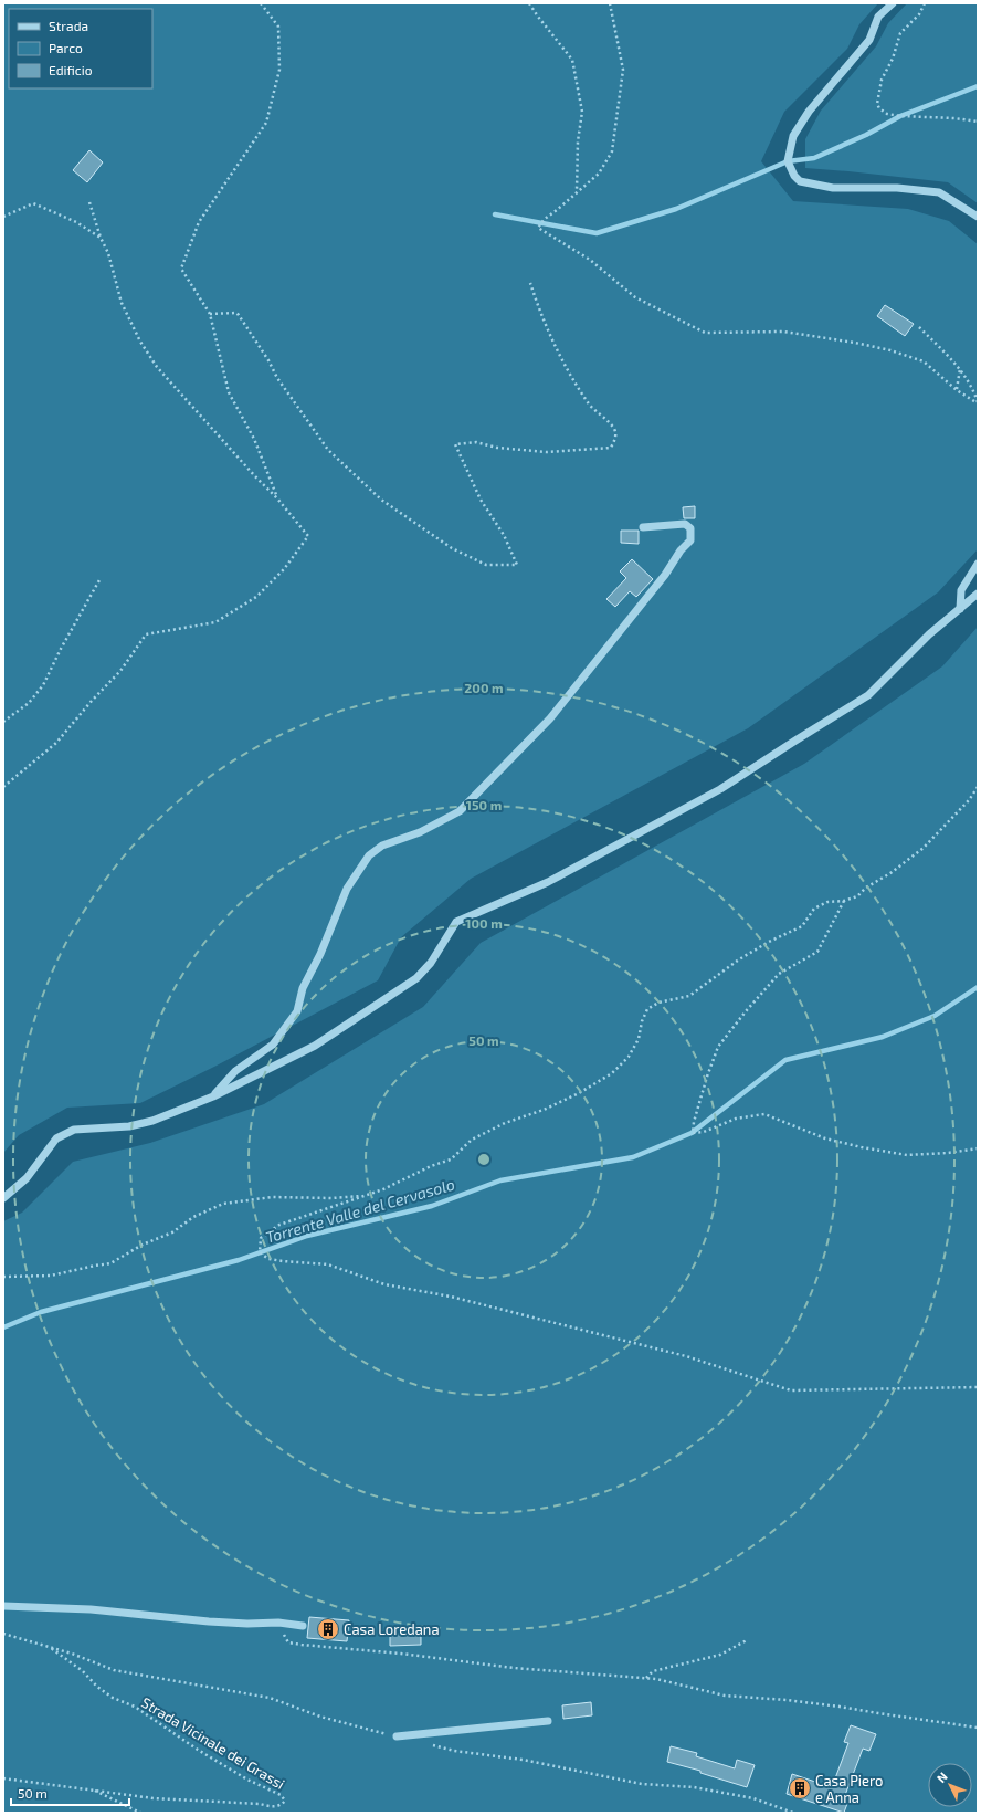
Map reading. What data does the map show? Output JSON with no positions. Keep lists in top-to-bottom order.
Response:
{
  "streets": {
    "path": ["Strada Vicinale dei Grassi"]
  },
  "water": ["Torrente Valle del Cervasolo"],
  "places": {
    "building": ["Casa Loredana", "Casa Piero e Anna"]
  },
  "legend": ["Strada", "Parco", "Edificio"],
  "scale_bar": "50 m",
  "north": "top left",
  "rings": [
    "200 m",
    "150 m",
    "100 m",
    "50 m"
  ]
}
